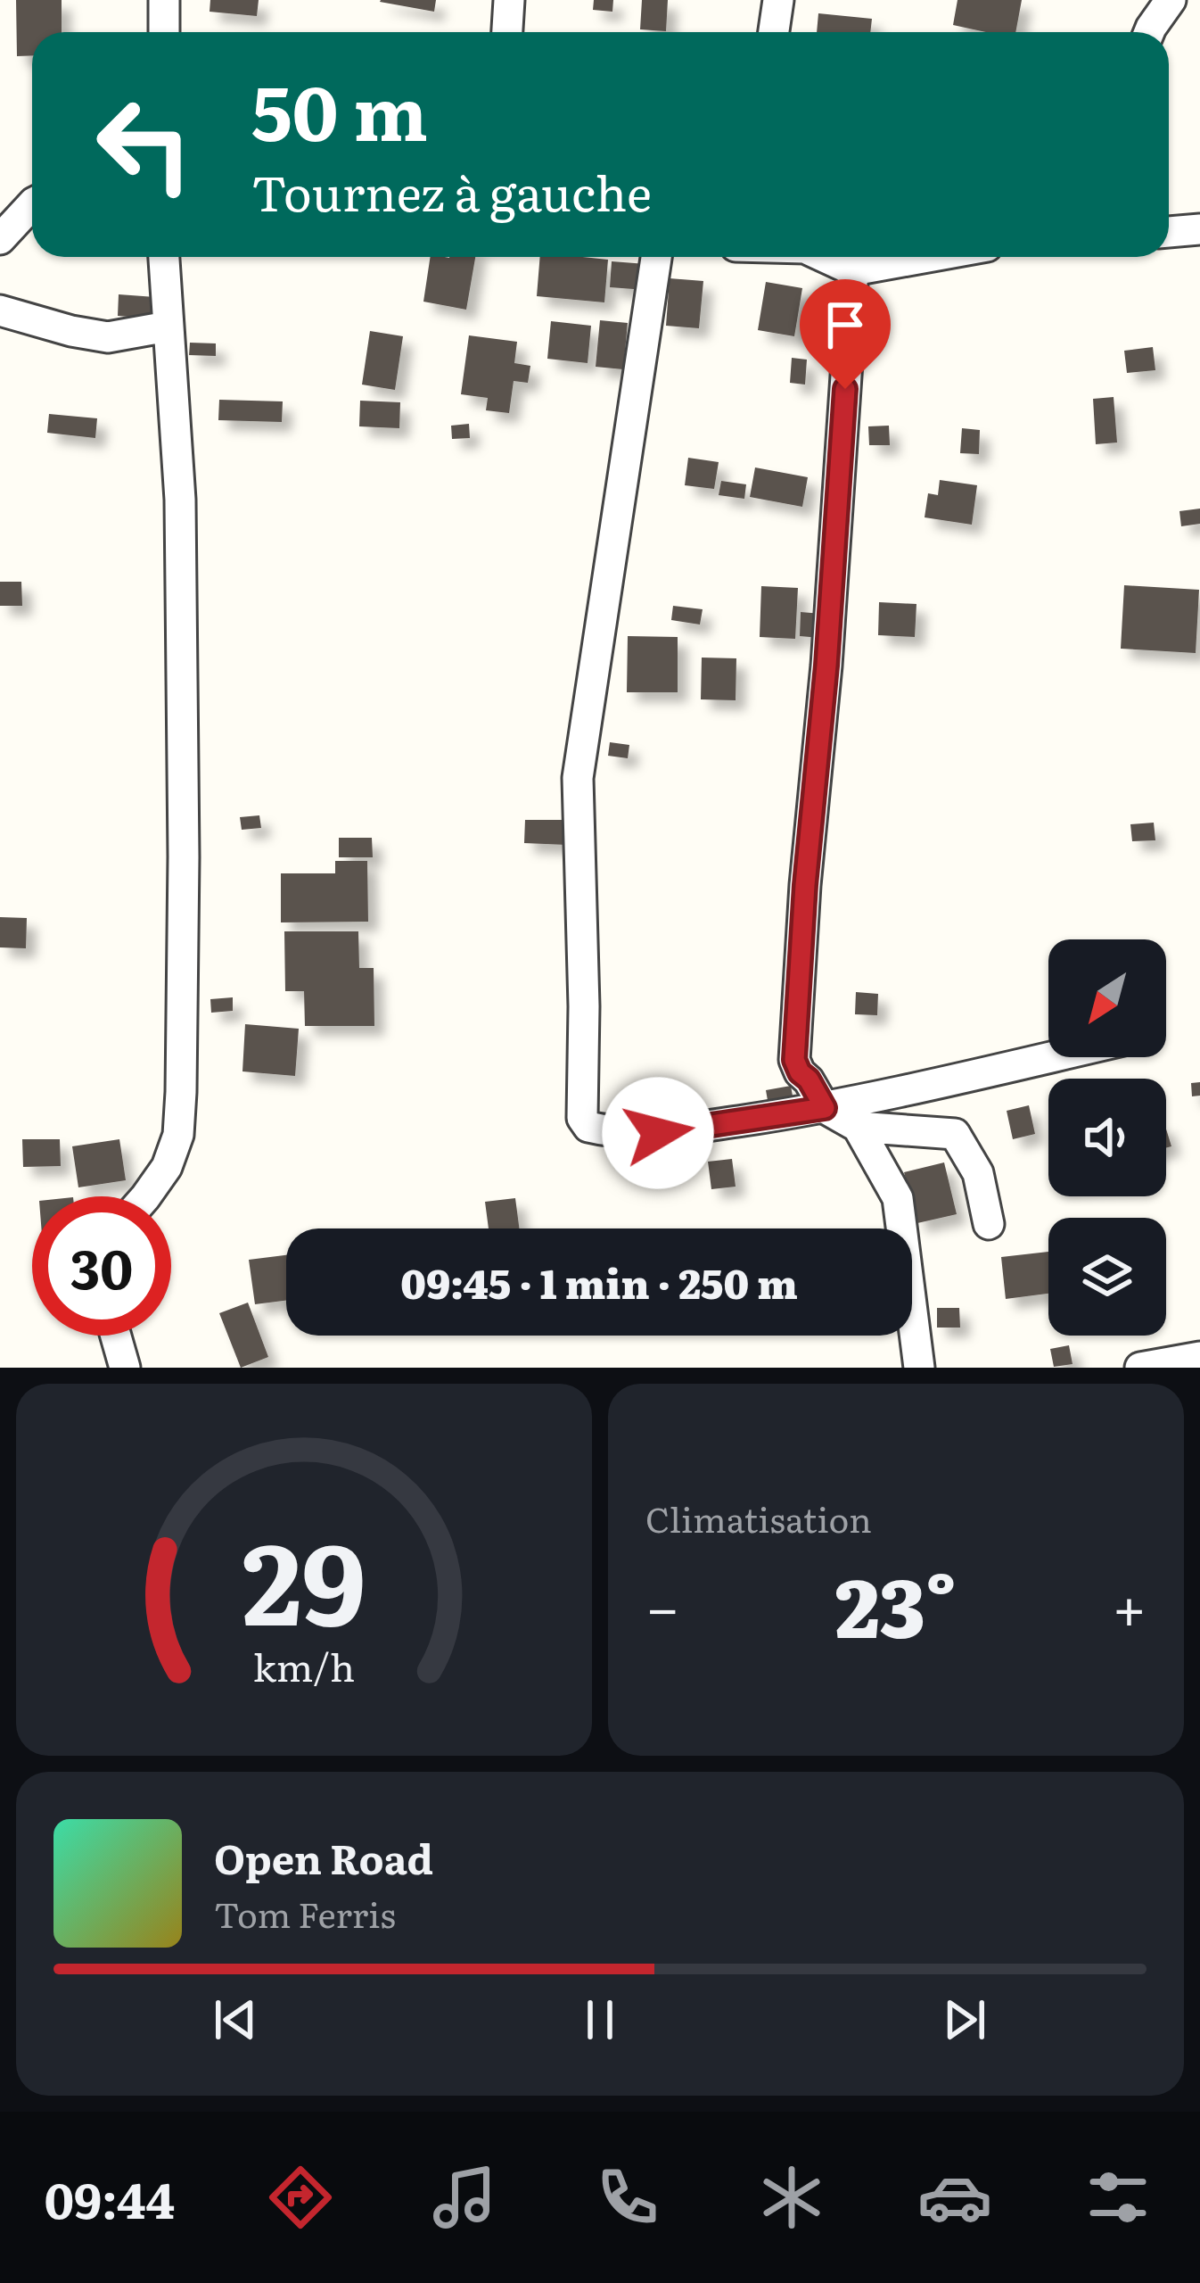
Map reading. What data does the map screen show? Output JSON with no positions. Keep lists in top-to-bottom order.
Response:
{
  "north": "bottom left",
  "page": {
    "turn": ["50 m", "Tournez à gauche"],
    "limit": "30",
    "trip": "09:45 · 1 min · 250 m",
    "tile": "Climatisation",
    "heat": ["−", "23°", "+"],
    "song": ["Open Road", "Tom Ferris"],
    "tabs": "09:44",
    "gauge": ["29", "km/h"]
  }
}
